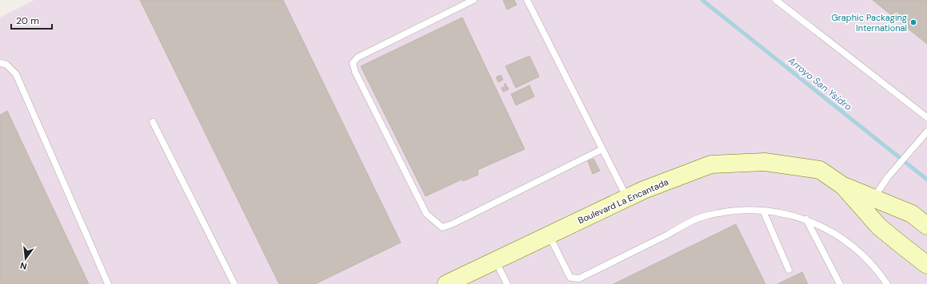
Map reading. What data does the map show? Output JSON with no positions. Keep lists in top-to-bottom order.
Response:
{
  "streets": {
    "main road": ["Boulevard La Encantada"]
  },
  "water": ["Arroyo San Ysidro"],
  "places": ["Graphic Packaging International"],
  "scale_bar": "20 m",
  "north": "bottom"
}
